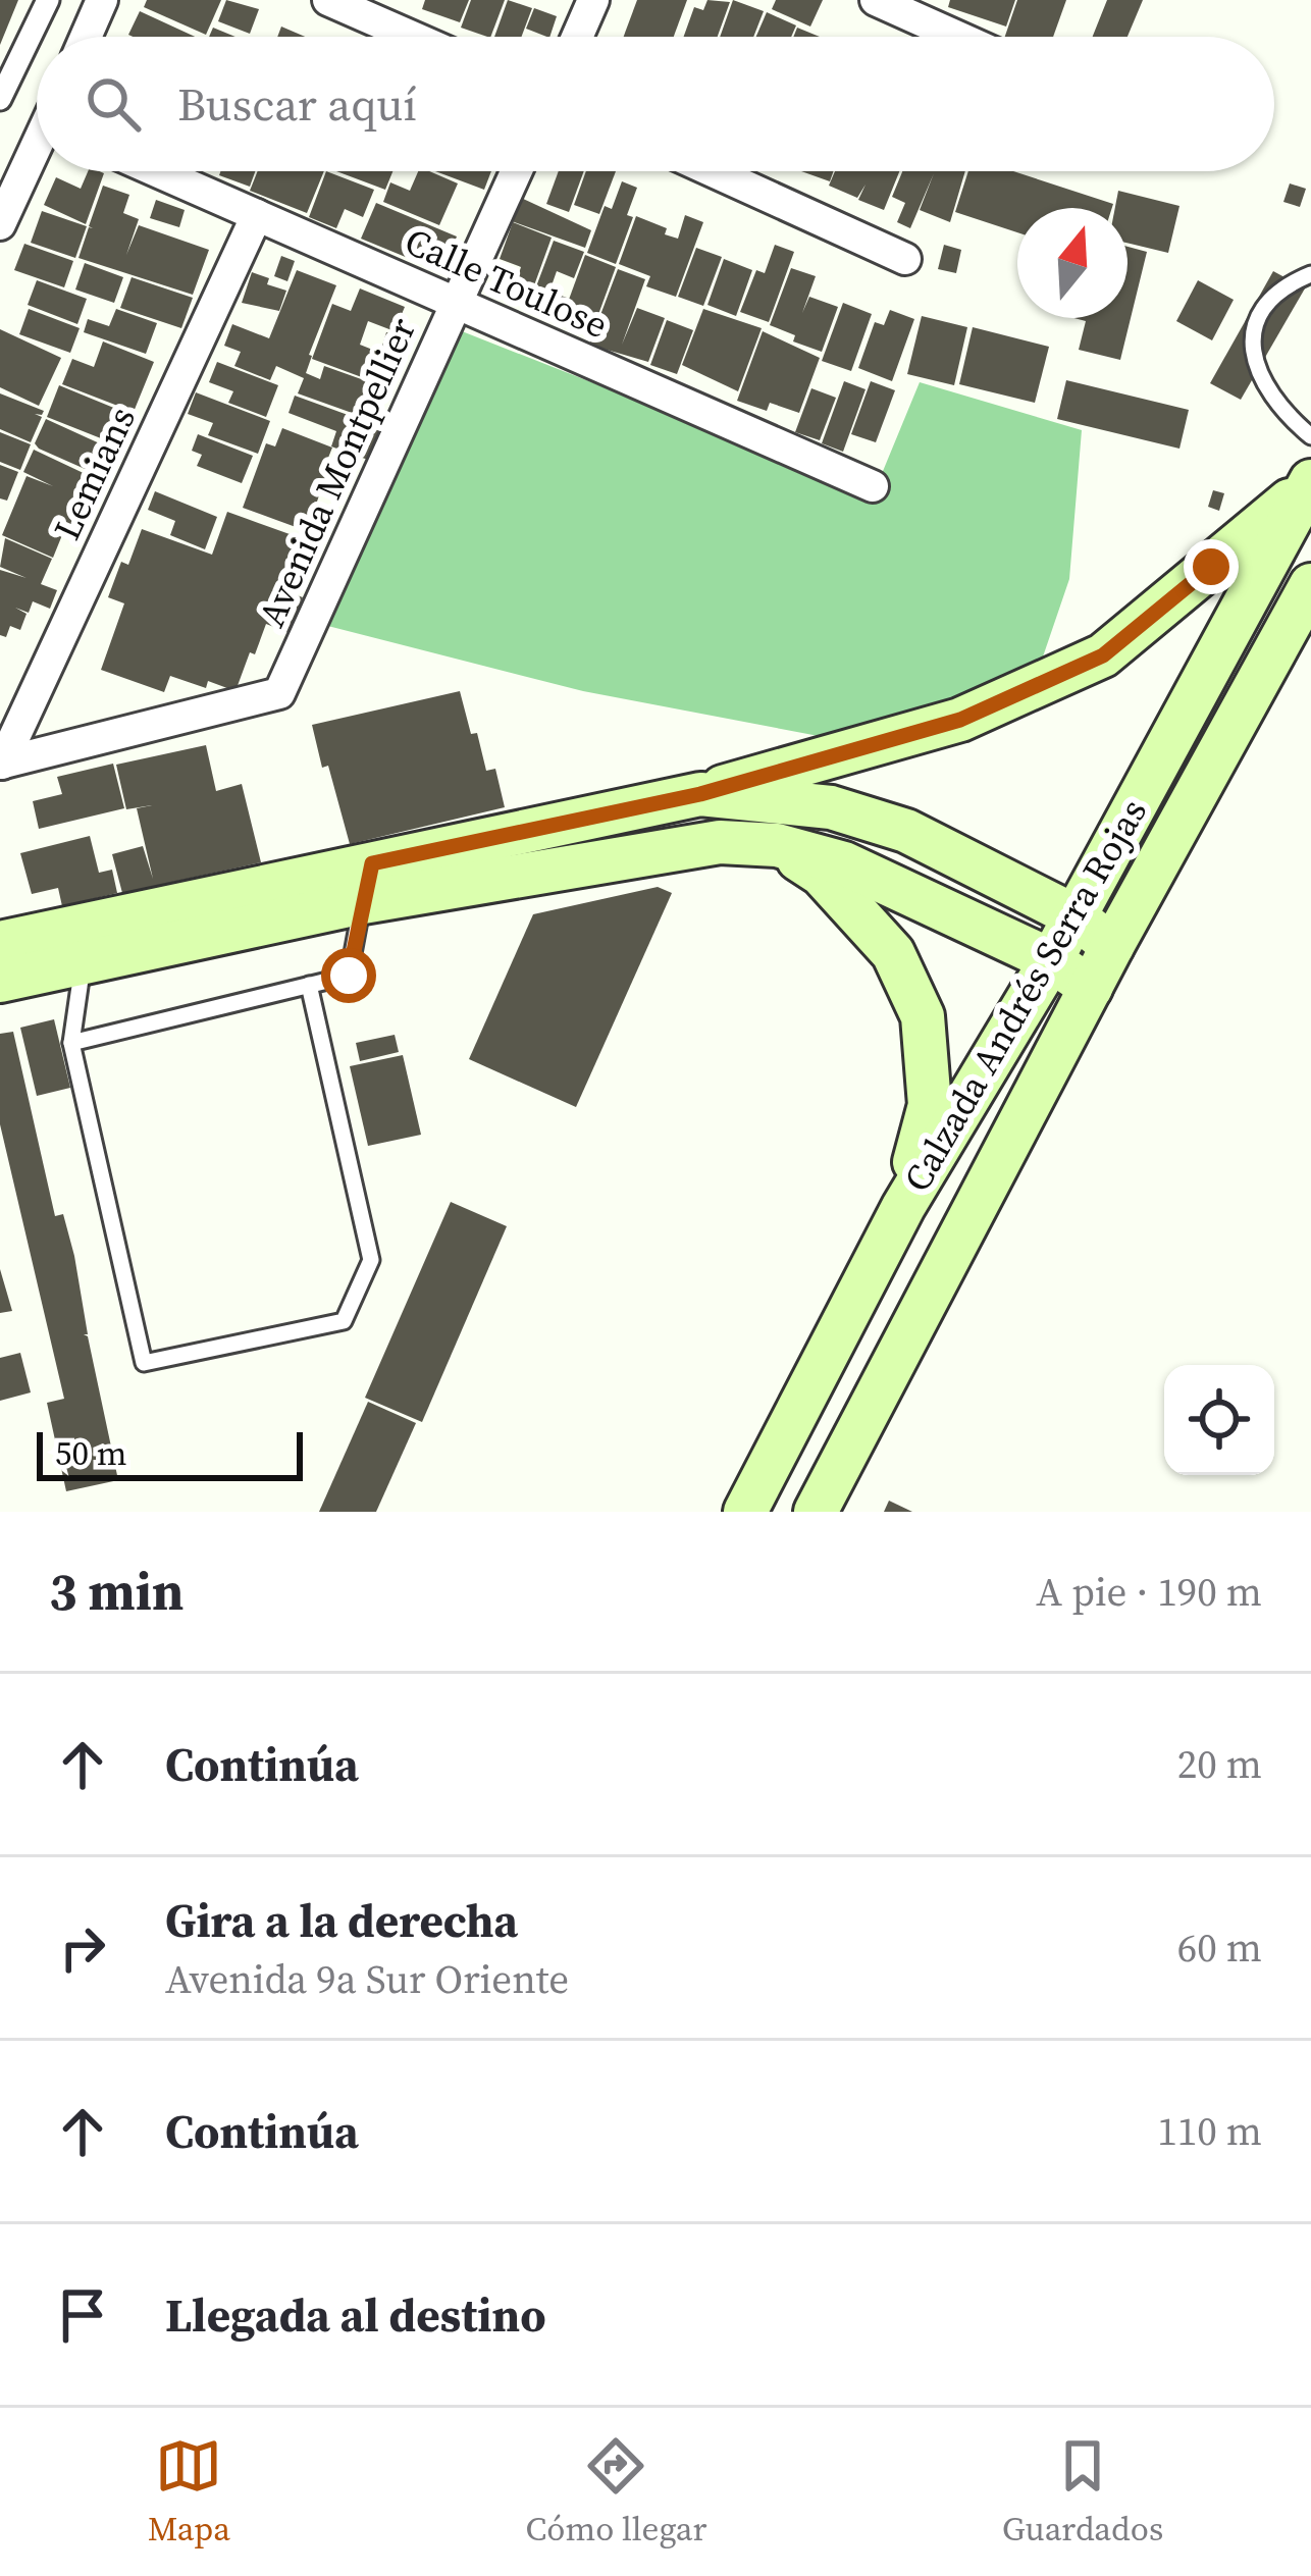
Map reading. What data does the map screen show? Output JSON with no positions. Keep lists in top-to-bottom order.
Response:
{
  "streets": {
    "main road": ["Calzada Andrés Serra Rojas"],
    "street": ["Calle Toulose", "Avenida Montpellier", "Lemians"]
  },
  "crossings": [
    ["Calle Toulose", "Avenida Montpellier"],
    ["Calle Toulose", "Lemians"],
    ["Avenida Montpellier", "Lemians"]
  ],
  "scale_bar": "50 m",
  "north": "top",
  "page": {
    "search": "Buscar aquí",
    "scale": "50 m",
    "heading": ["3 min", "A pie · 190 m"],
    "list": [
      ["Continúa", "20 m"],
      ["Gira a la derecha", "Avenida 9a Sur Oriente", "60 m"],
      ["Continúa", "110 m"],
      "Llegada al destino"
    ],
    "nav": ["Mapa", "Cómo llegar", "Guardados"]
  }
}
